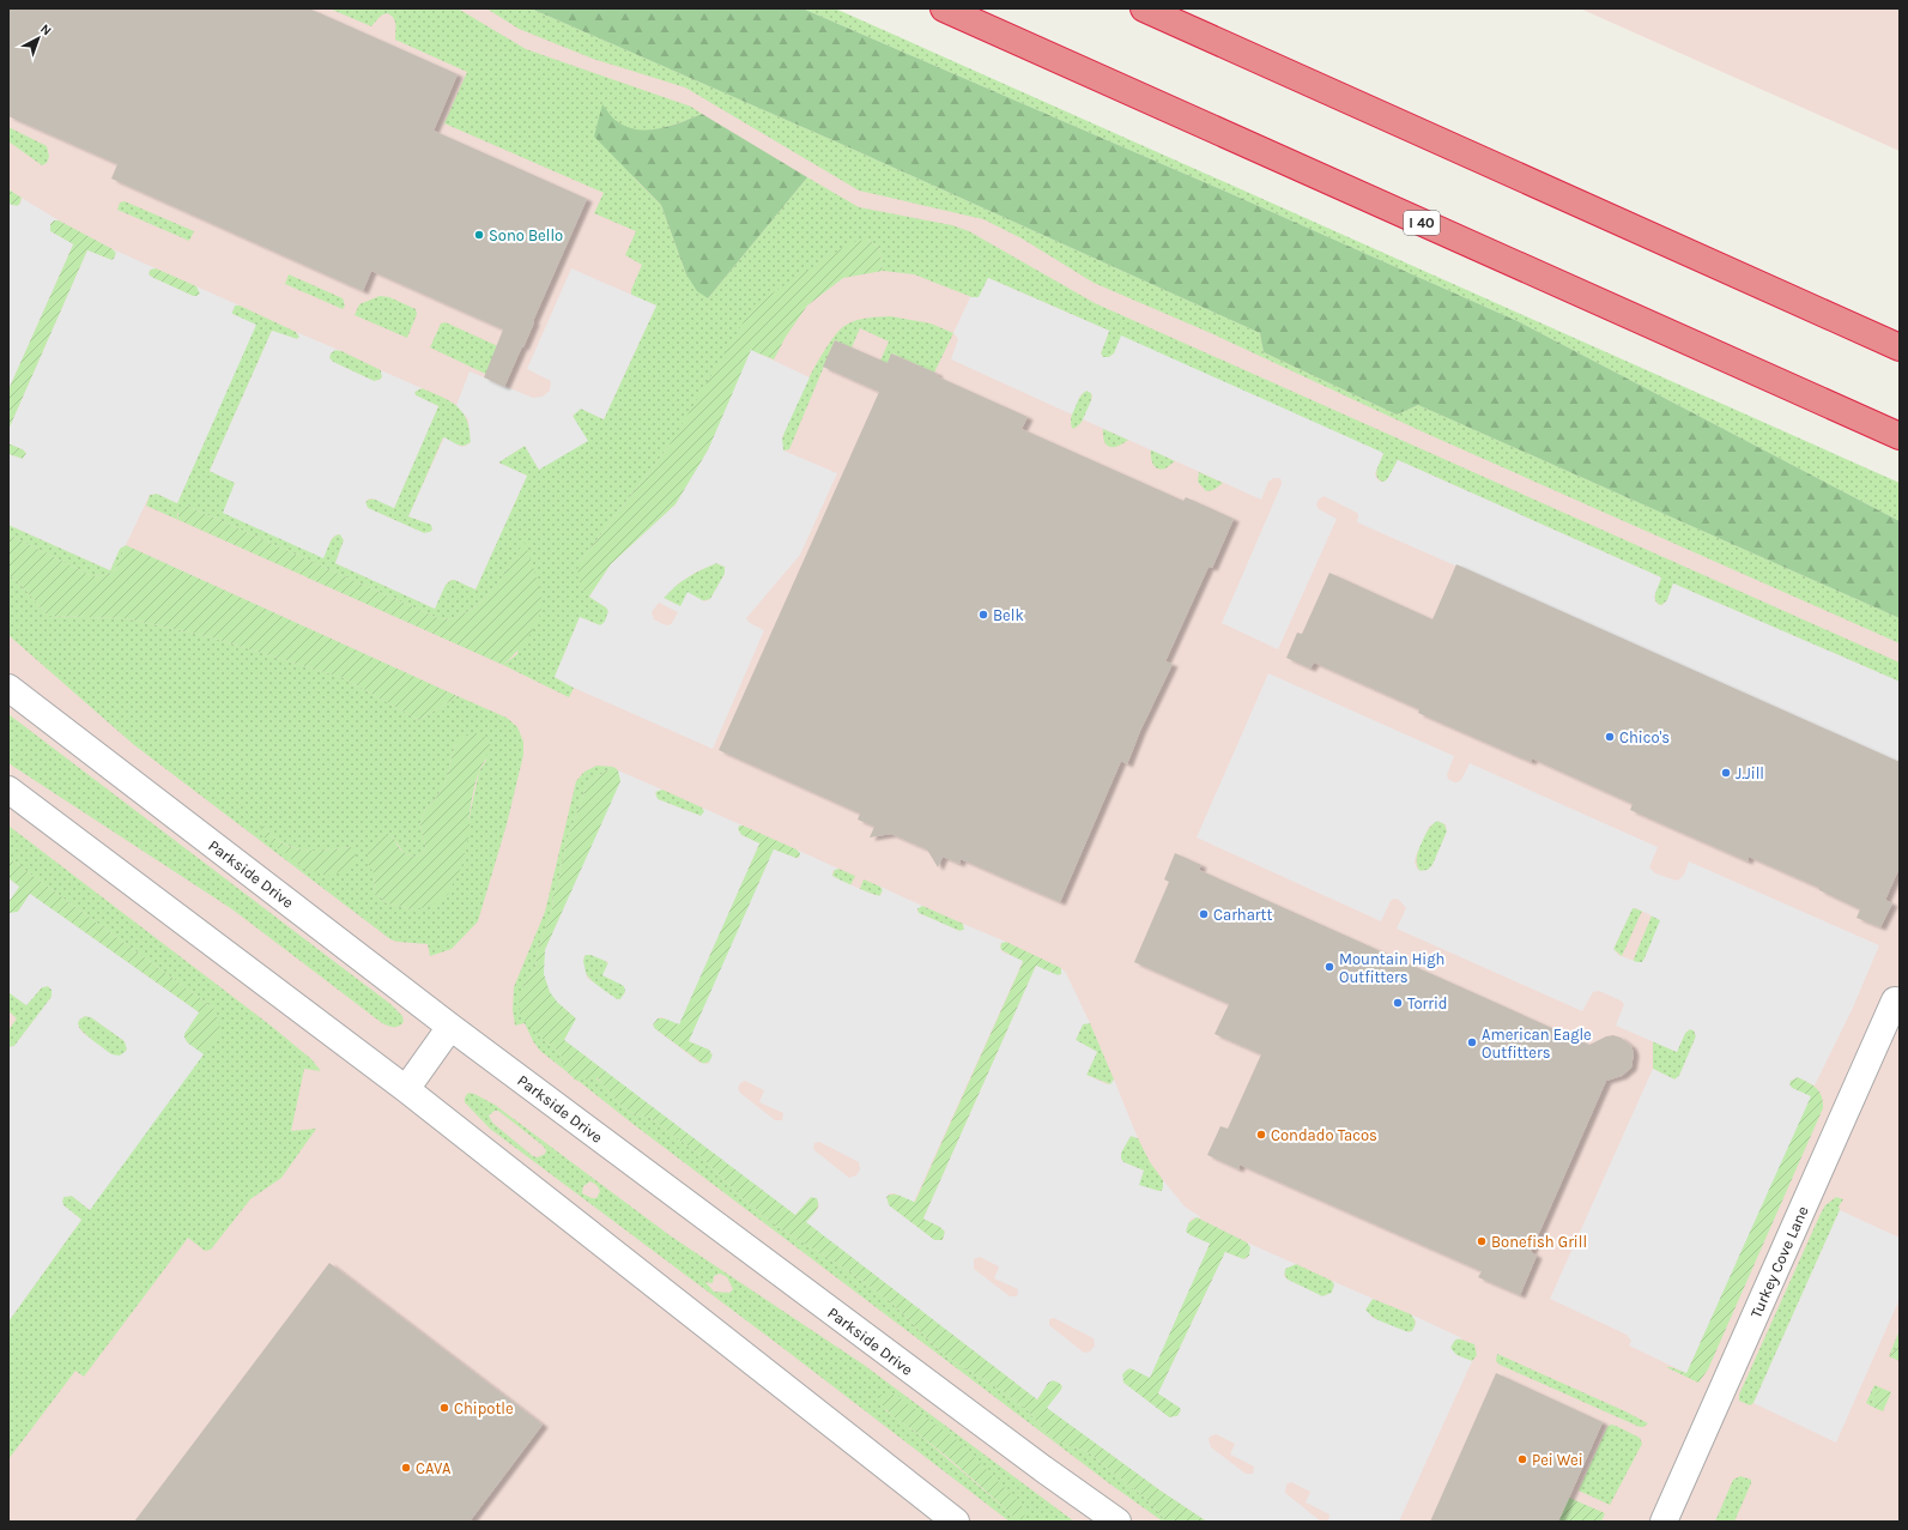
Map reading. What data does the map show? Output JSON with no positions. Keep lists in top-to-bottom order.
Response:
{
  "streets": {
    "highway": ["I 40"],
    "street": ["Parkside Drive", "Turkey Cove Lane"]
  },
  "places": [
    "Sono Bello",
    "Belk",
    "Chico's",
    "J.Jill",
    "Carhartt",
    "Mountain High Outfitters",
    "Torrid",
    "American Eagle Outfitters",
    "Condado Tacos",
    "Bonefish Grill",
    "Chipotle",
    "Pei Wei",
    "CAVA"
  ],
  "north": "top right"
}
